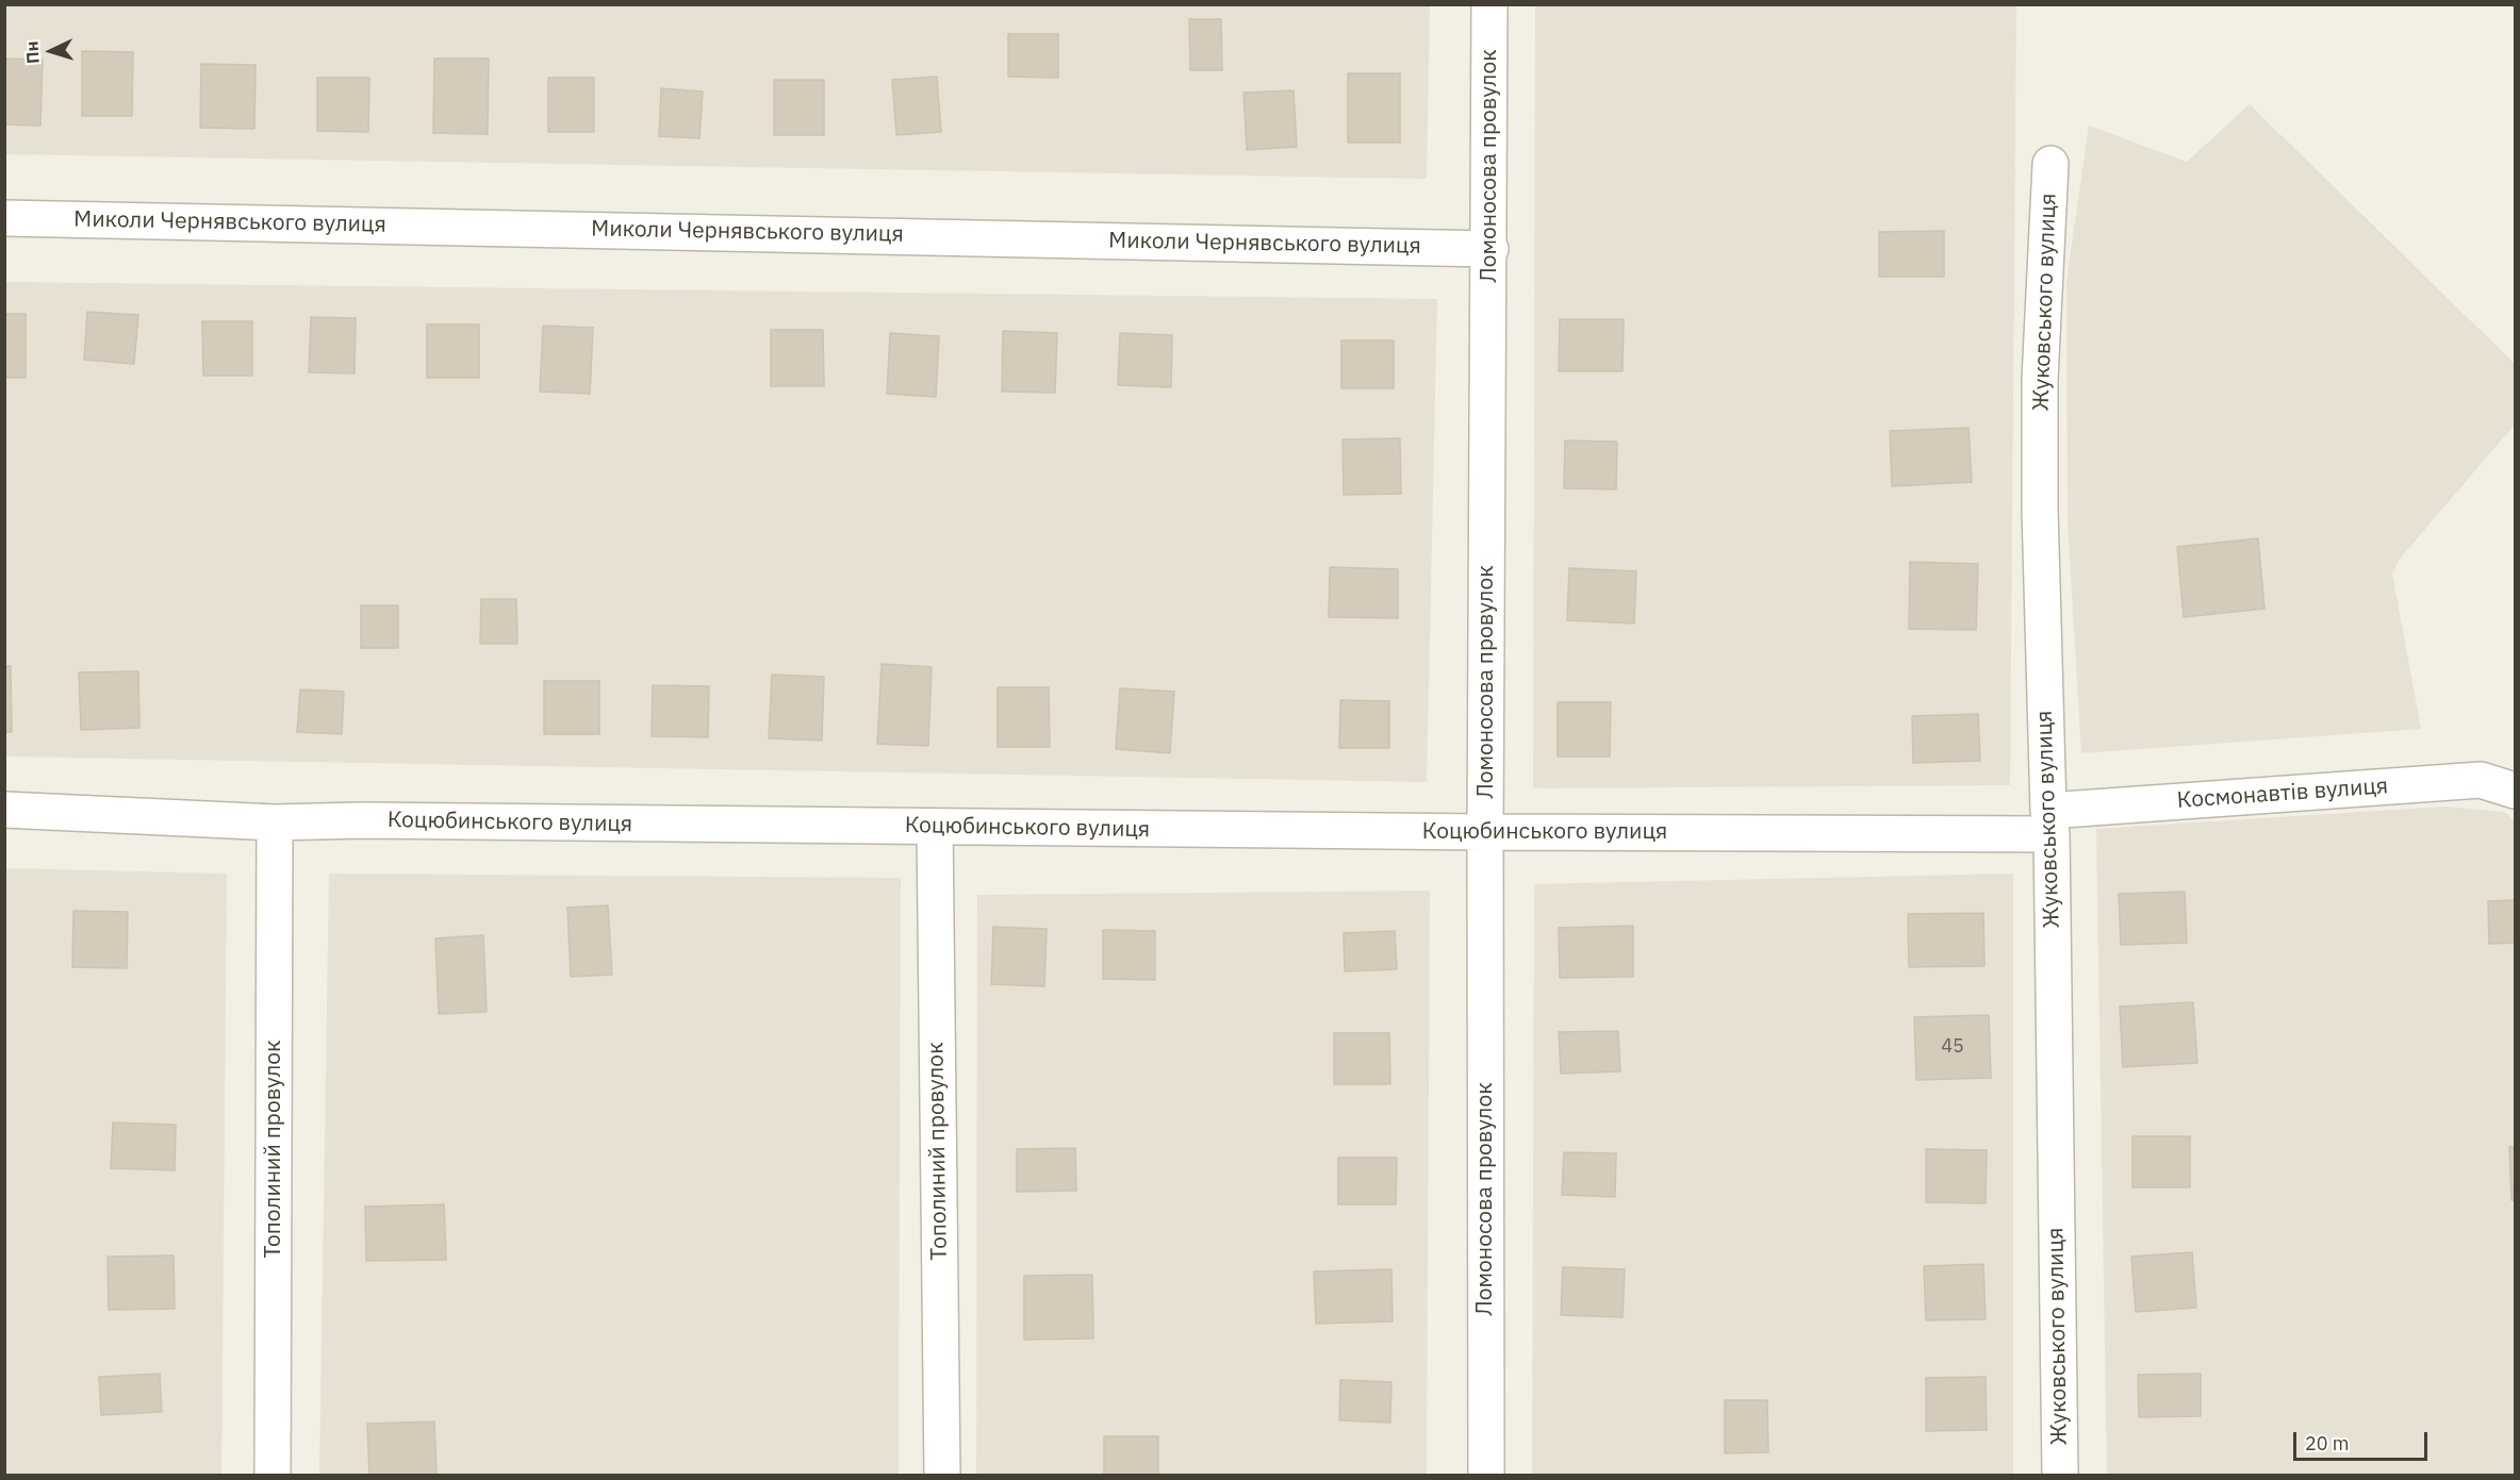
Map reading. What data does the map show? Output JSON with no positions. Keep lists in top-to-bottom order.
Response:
{
  "streets": {
    "street": [
      "Ломоносова провулок",
      "Миколи Чернявського вулиця",
      "Жуковського вулиця",
      "Космонавтів вулиця",
      "Коцюбинського вулиця",
      "Тополиний провулок"
    ]
  },
  "crossings": [
    ["Ломоносова провулок", "Миколи Чернявського вулиця"],
    ["Ломоносова провулок", "Коцюбинського вулиця"],
    ["Жуковського вулиця", "Космонавтів вулиця"],
    ["Жуковського вулиця", "Коцюбинського вулиця"],
    ["Космонавтів вулиця", "Коцюбинського вулиця"],
    ["Коцюбинського вулиця", "Тополиний провулок"]
  ],
  "house_numbers": ["45"],
  "scale_bar": "20 m",
  "north": "left"
}
